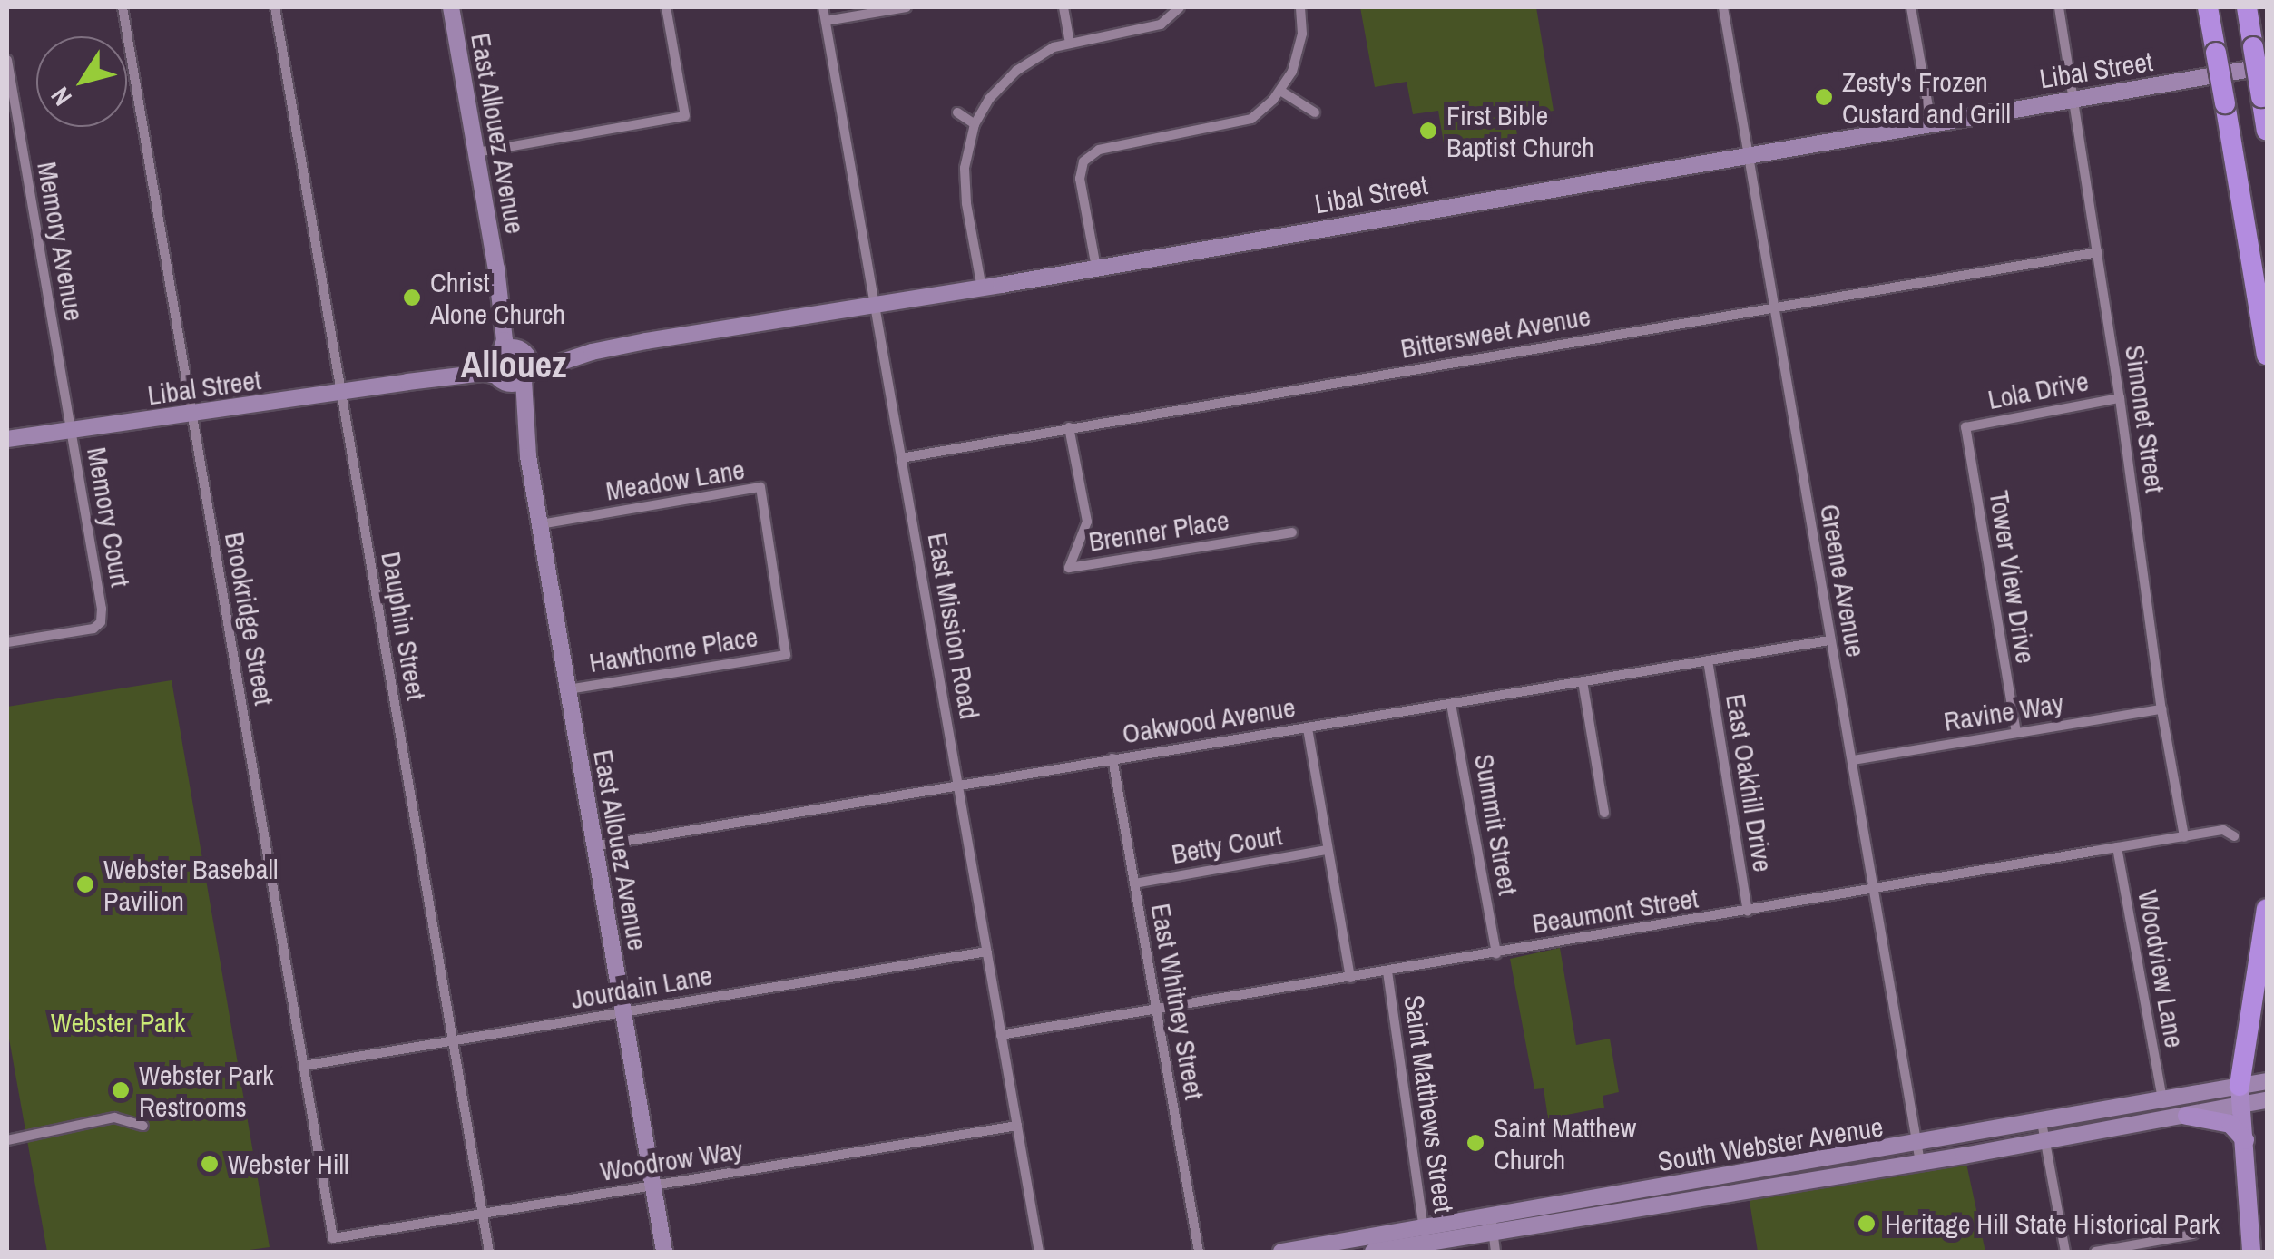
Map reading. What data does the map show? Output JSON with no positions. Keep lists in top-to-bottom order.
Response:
{
  "streets": {
    "street": [
      "Libal Street",
      "East Allouez Avenue",
      "Memory Avenue",
      "Bittersweet Avenue",
      "Lola Drive",
      "Simonet Street",
      "Meadow Lane",
      "Memory Court",
      "Brenner Place",
      "Tower View Drive",
      "Greene Avenue",
      "Brookridge Street",
      "Dauphin Street",
      "East Mission Road",
      "Hawthorne Place",
      "Ravine Way",
      "Oakwood Avenue",
      "East Oakhill Drive",
      "Summit Street",
      "Betty Court",
      "Beaumont Street",
      "Woodview Lane",
      "Jourdain Lane",
      "East Whitney Street",
      "Saint Matthews Street",
      "South Webster Avenue",
      "Woodrow Way"
    ]
  },
  "crossings": [
    ["Libal Street", "East Allouez Avenue"],
    ["Libal Street", "Memory Avenue"],
    ["Libal Street", "Simonet Street"],
    ["Libal Street", "Memory Court"],
    ["Libal Street", "Greene Avenue"],
    ["Libal Street", "Brookridge Street"],
    ["Libal Street", "Dauphin Street"],
    ["Libal Street", "East Mission Road"],
    ["East Allouez Avenue", "Meadow Lane"],
    ["East Allouez Avenue", "Hawthorne Place"],
    ["East Allouez Avenue", "Oakwood Avenue"],
    ["East Allouez Avenue", "Jourdain Lane"],
    ["East Allouez Avenue", "Woodrow Way"],
    ["Memory Avenue", "Memory Court"],
    ["Bittersweet Avenue", "Simonet Street"],
    ["Bittersweet Avenue", "Brenner Place"],
    ["Bittersweet Avenue", "Greene Avenue"],
    ["Bittersweet Avenue", "East Mission Road"],
    ["Lola Drive", "Simonet Street"],
    ["Lola Drive", "Tower View Drive"],
    ["Simonet Street", "Ravine Way"],
    ["Simonet Street", "Beaumont Street"],
    ["Meadow Lane", "Hawthorne Place"],
    ["Tower View Drive", "Ravine Way"],
    ["Greene Avenue", "Ravine Way"],
    ["Greene Avenue", "Oakwood Avenue"],
    ["Greene Avenue", "Beaumont Street"],
    ["Greene Avenue", "South Webster Avenue"],
    ["Brookridge Street", "Jourdain Lane"],
    ["Brookridge Street", "Woodrow Way"],
    ["Dauphin Street", "Jourdain Lane"],
    ["Dauphin Street", "Woodrow Way"],
    ["East Mission Road", "Oakwood Avenue"],
    ["East Mission Road", "Beaumont Street"],
    ["East Mission Road", "Jourdain Lane"],
    ["East Mission Road", "Woodrow Way"],
    ["Oakwood Avenue", "East Oakhill Drive"],
    ["Oakwood Avenue", "Summit Street"],
    ["Oakwood Avenue", "East Whitney Street"],
    ["East Oakhill Drive", "Beaumont Street"],
    ["Summit Street", "Beaumont Street"],
    ["Betty Court", "East Whitney Street"],
    ["Beaumont Street", "Woodview Lane"],
    ["Beaumont Street", "East Whitney Street"],
    ["Beaumont Street", "Saint Matthews Street"],
    ["Woodview Lane", "South Webster Avenue"],
    ["Saint Matthews Street", "South Webster Avenue"]
  ],
  "districts": ["Allouez"],
  "parks": ["Webster Park"],
  "places": [
    "Zesty's Frozen Custard and Grill",
    "First Bible Baptist Church",
    "Christ Alone Church",
    "Webster Baseball Pavilion",
    "Webster Park Restrooms",
    "Saint Matthew Church",
    "Webster Hill",
    "Heritage Hill State Historical Park"
  ],
  "north": "bottom left"
}
